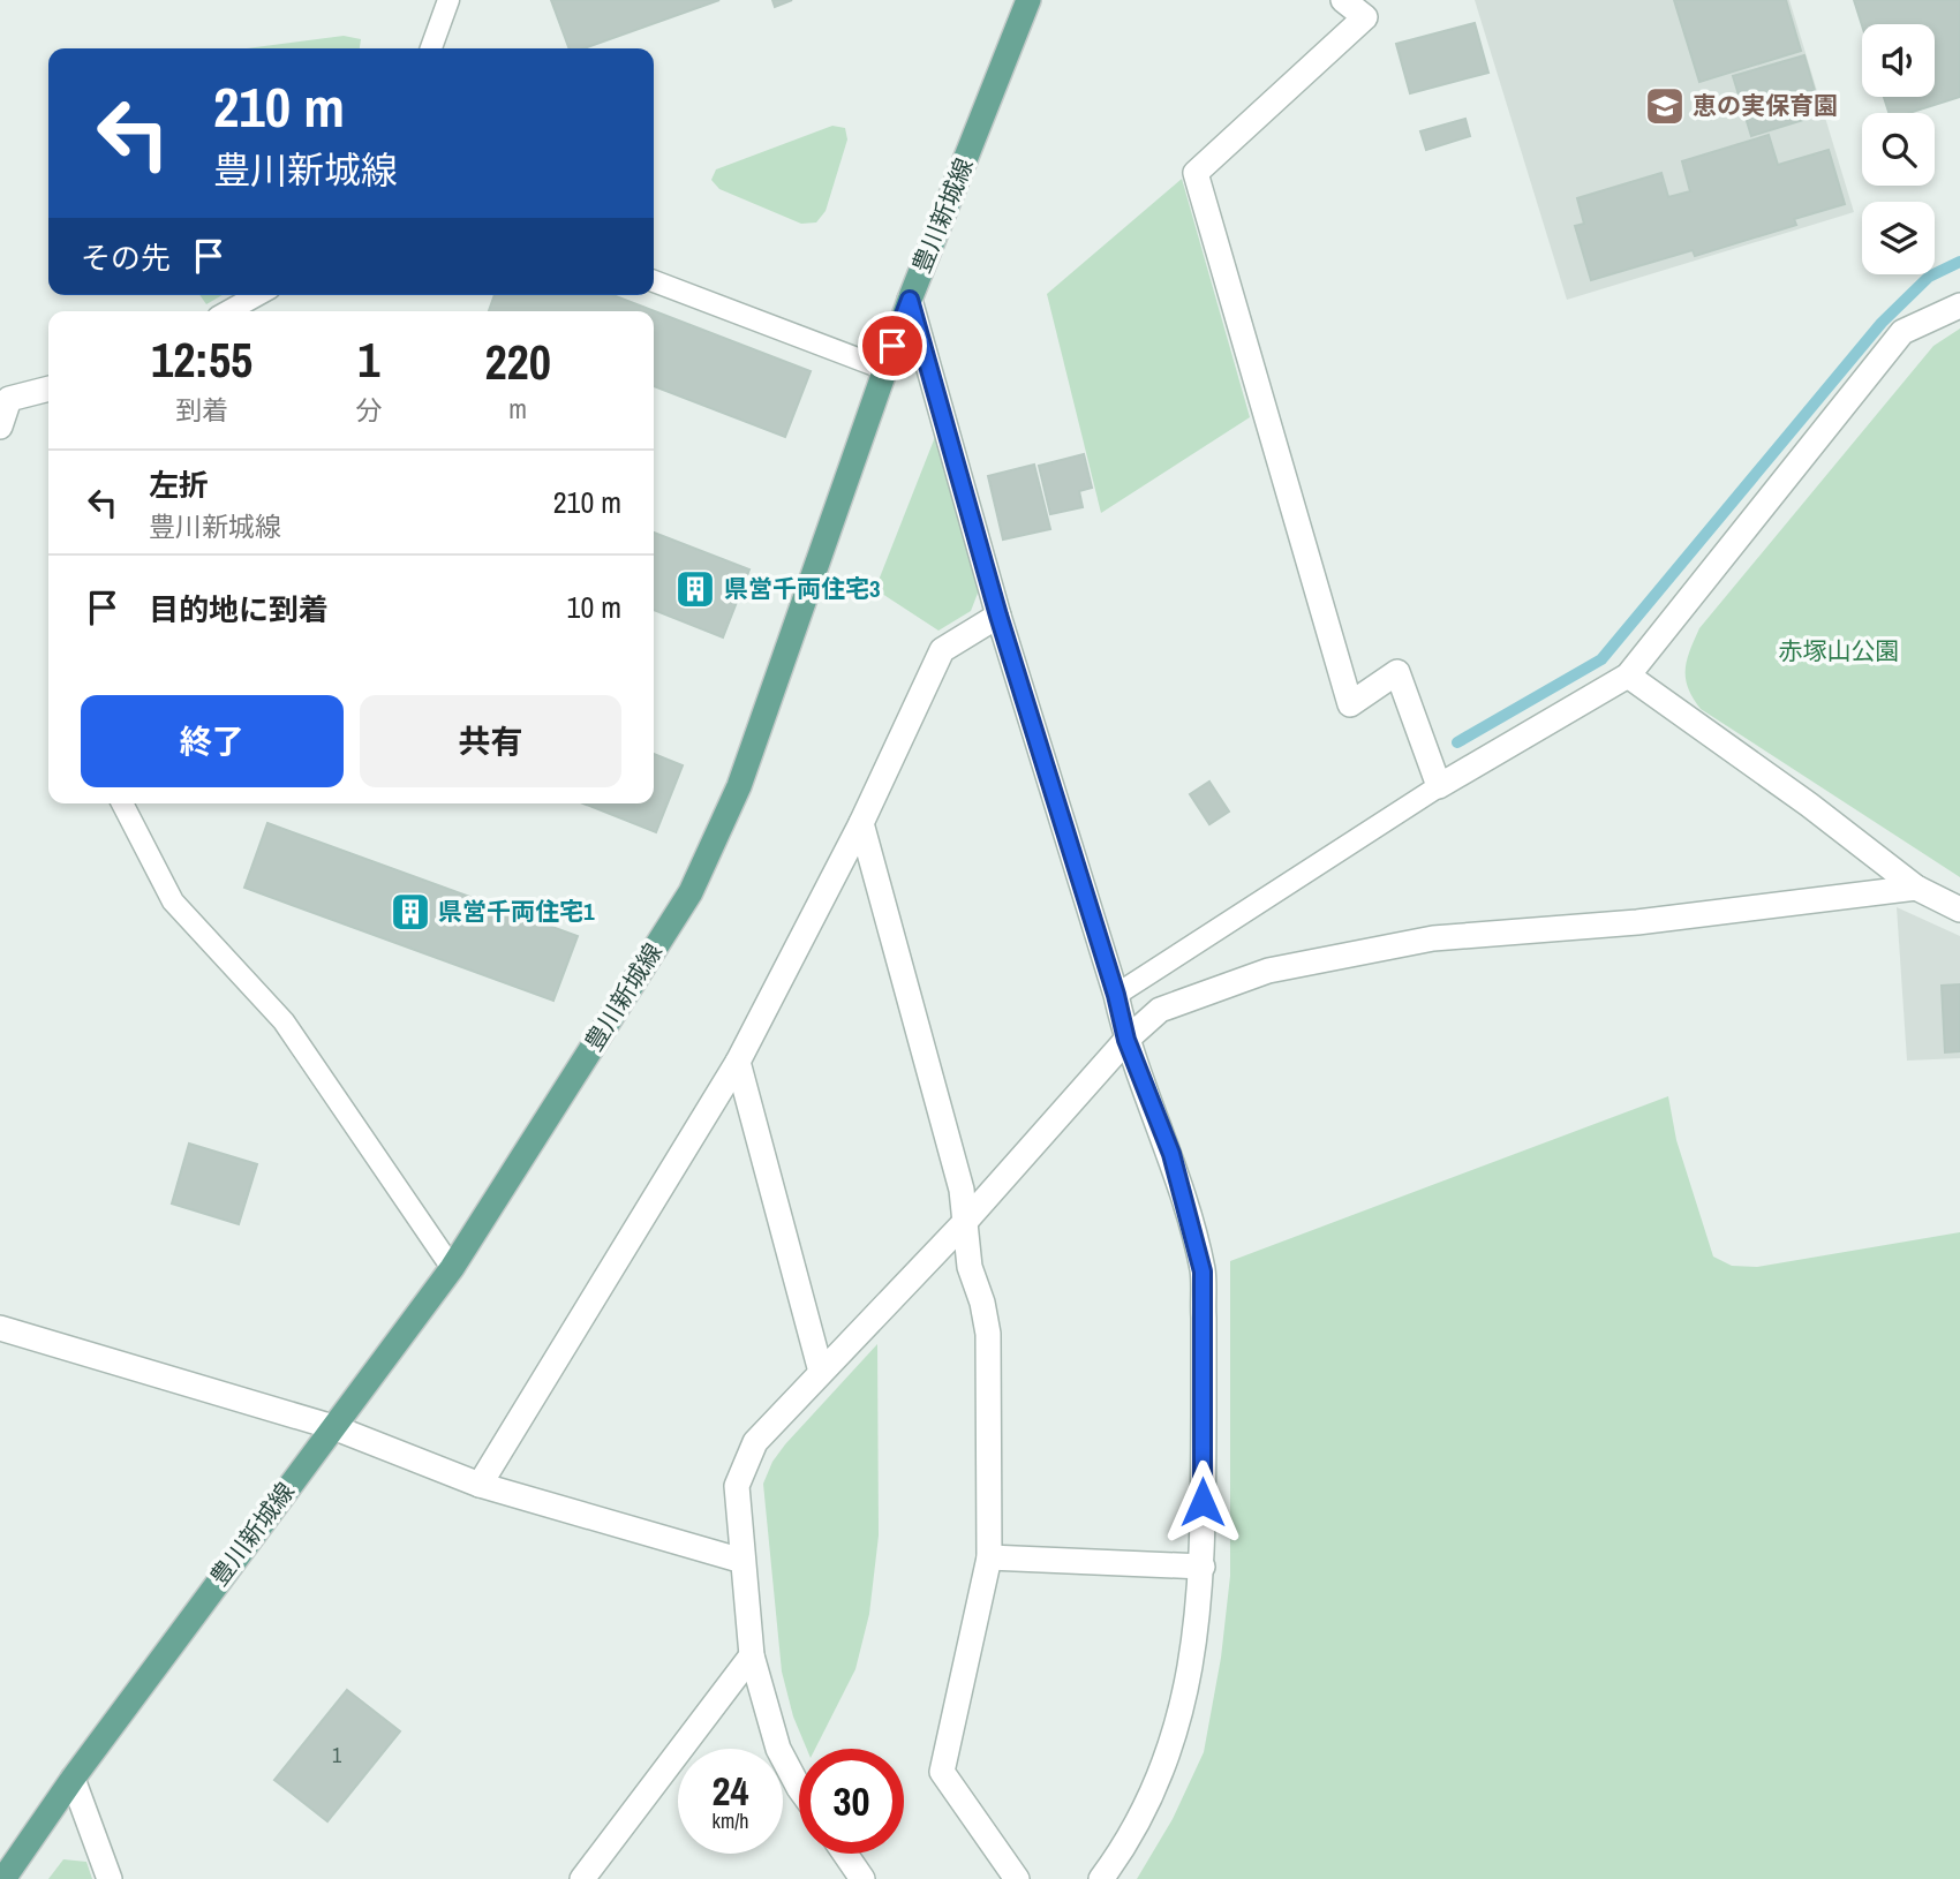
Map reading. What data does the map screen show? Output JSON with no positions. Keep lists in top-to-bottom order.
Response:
{
  "streets": {
    "main road": ["豊川新城線"]
  },
  "parks": ["赤塚山公園"],
  "places": {
    "school or university": ["恵の実保育園"],
    "building": ["県営千両住宅3", "県営千両住宅1"]
  },
  "house_numbers": ["1"],
  "page": {
    "turn": ["210 m", "豊川新城線"],
    "then": "その先",
    "eta": [
      "12:55",
      "到着",
      "1",
      "分",
      "220",
      "m"
    ],
    "list": [
      {
        "name": "左折",
        "note": "豊川新城線",
        "value": "210 m"
      },
      {
        "name": "目的地に到着",
        "value": "10 m"
      }
    ],
    "buttons": ["終了", "共有"],
    "speed": "24 km/h",
    "limit": "30"
  }
}
